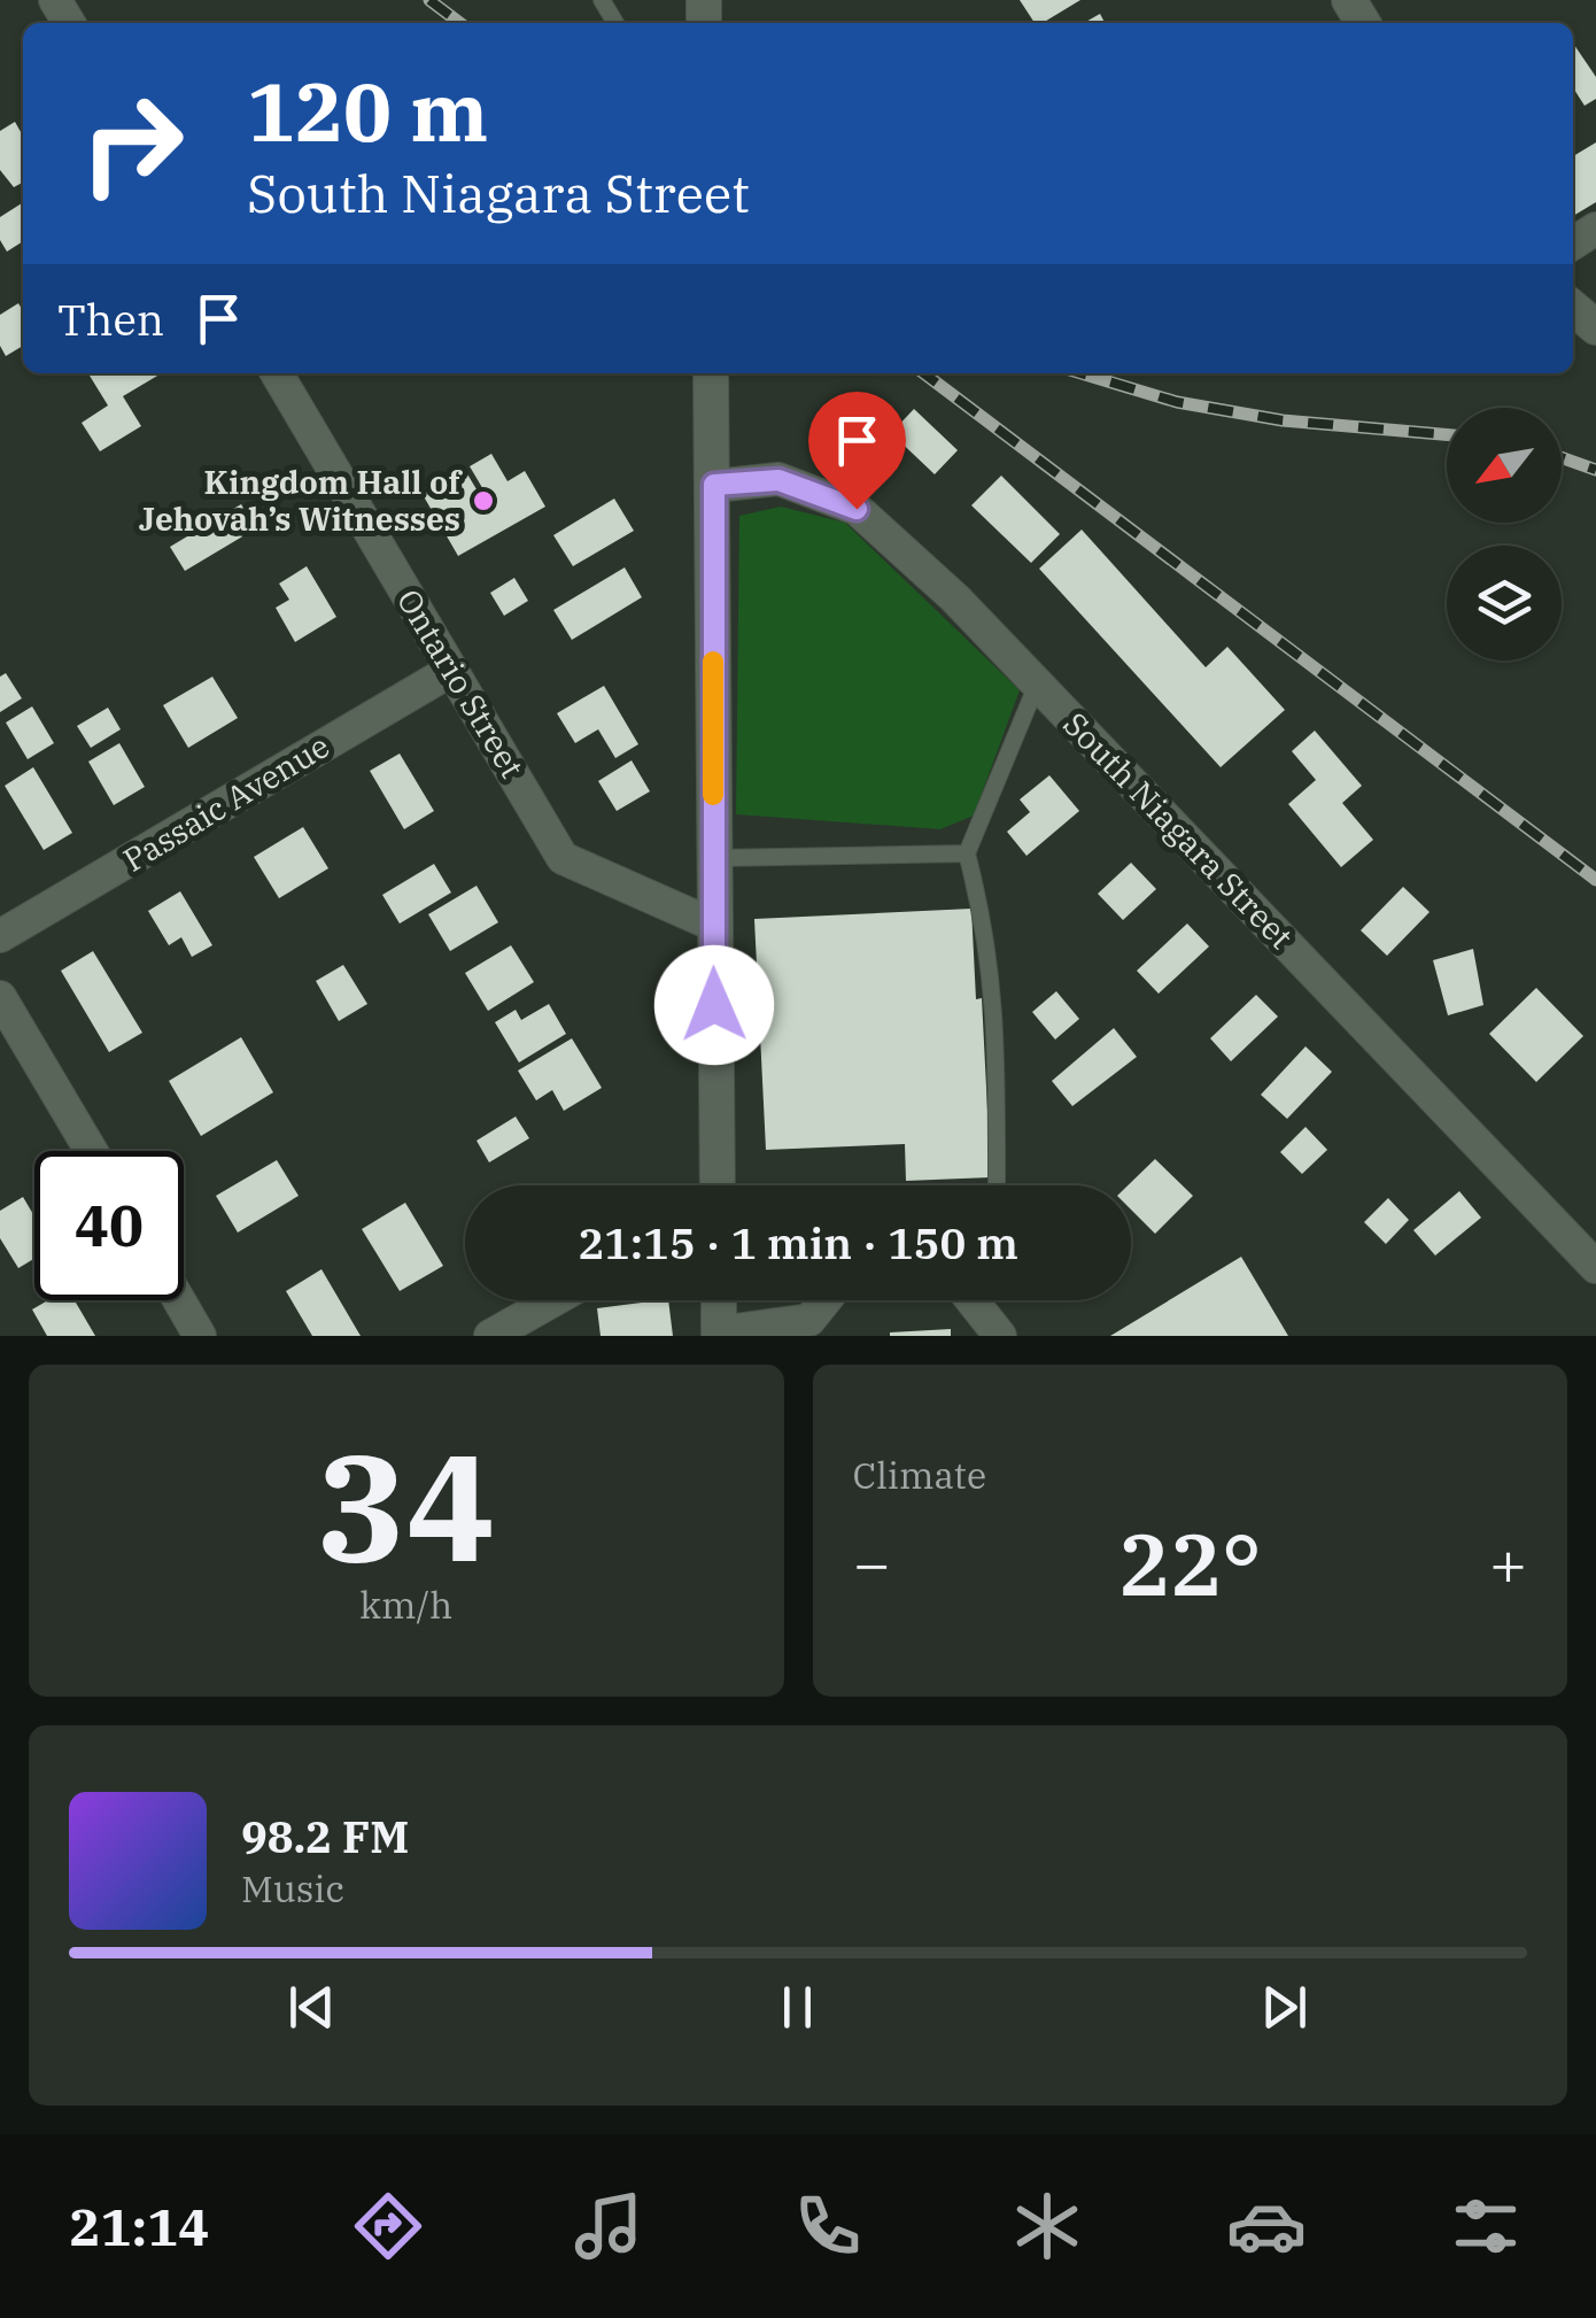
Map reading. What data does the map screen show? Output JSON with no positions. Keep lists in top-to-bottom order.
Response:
{
  "streets": {
    "street": ["Ontario Street", "Passaic Avenue", "South Niagara Street"]
  },
  "crossings": [
    ["Ontario Street", "Passaic Avenue"]
  ],
  "places": ["Kingdom Hall of Jehovah’s Witnesses"],
  "north": "bottom left",
  "page": {
    "turn": ["120 m", "South Niagara Street"],
    "then": "Then",
    "limit": "40",
    "trip": "21:15 · 1 min · 150 m",
    "tile": [
      ["34", "km/h"],
      "Climate"
    ],
    "heat": ["−", "22°", "+"],
    "song": ["98.2 FM", "Music"],
    "tabs": "21:14"
  }
}
